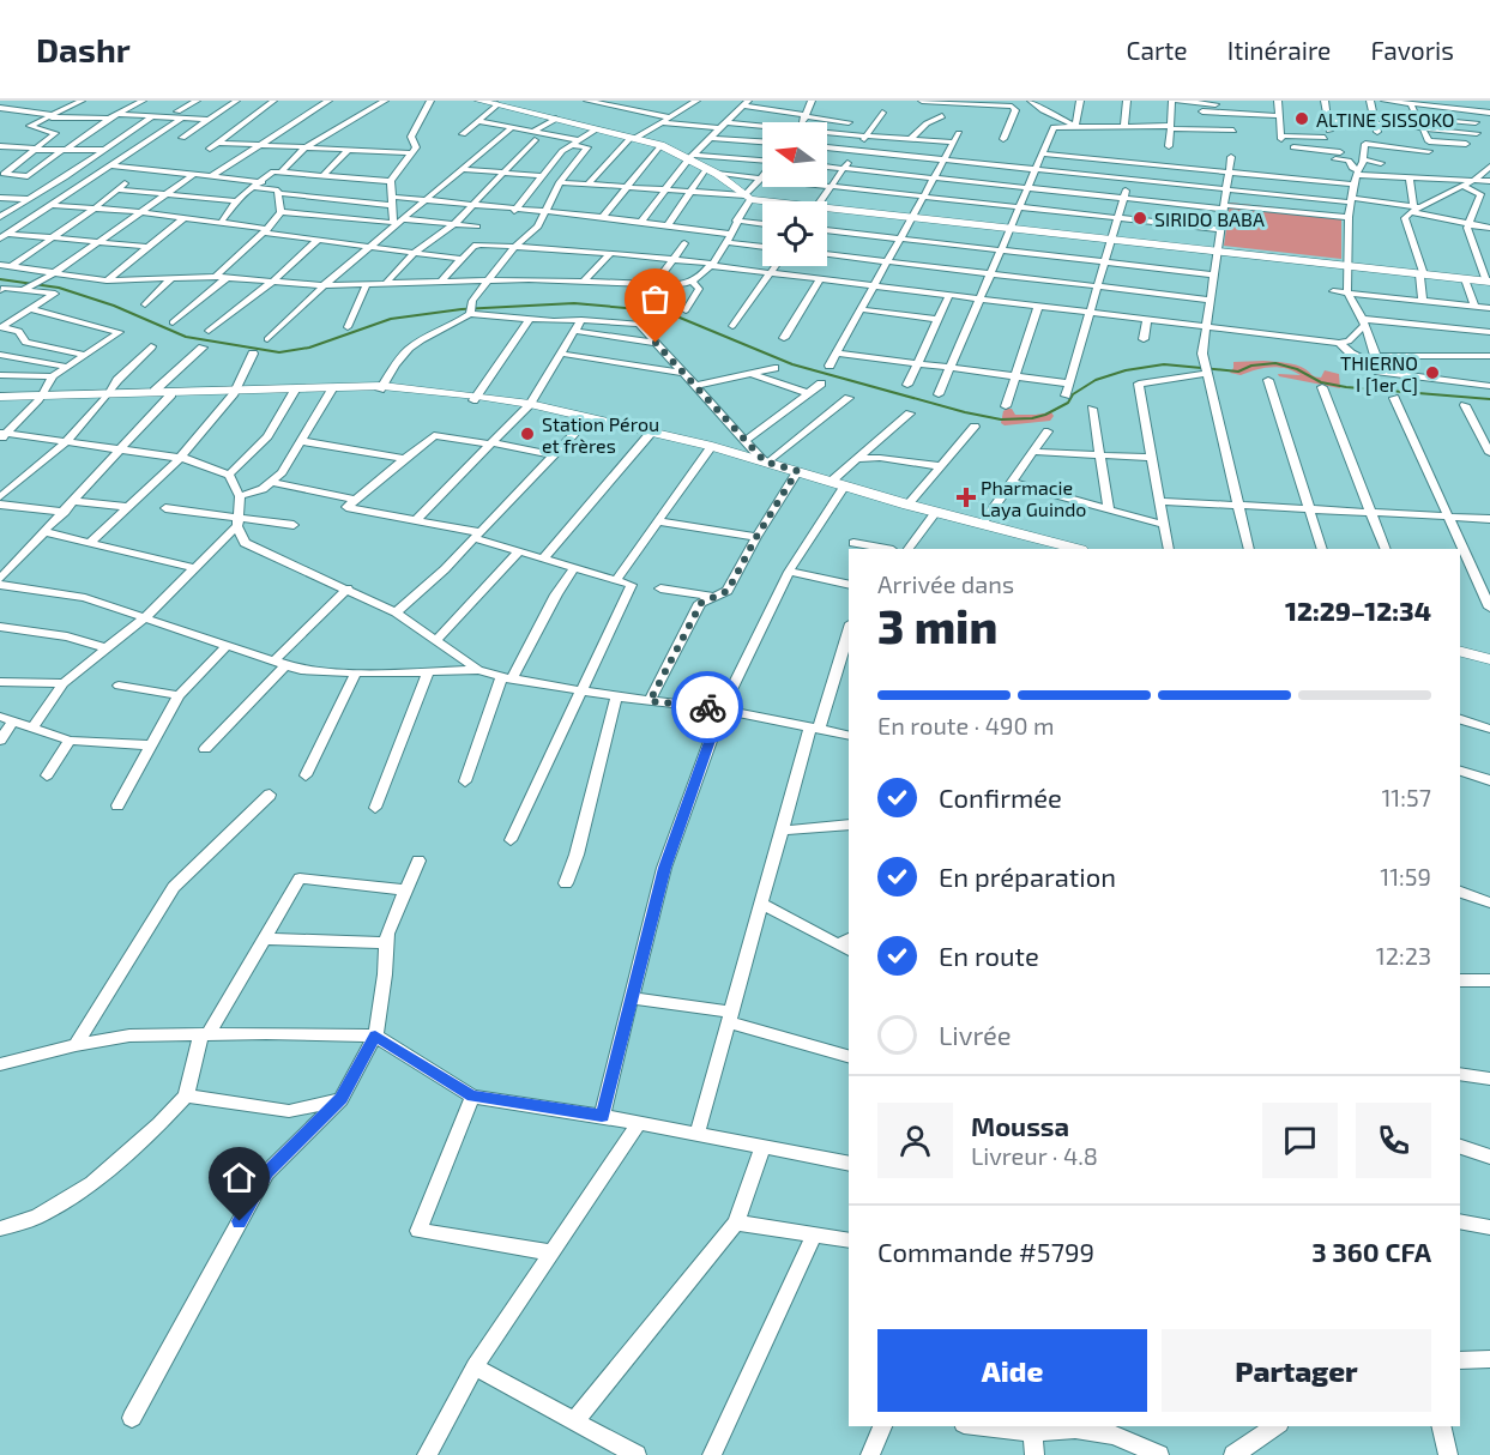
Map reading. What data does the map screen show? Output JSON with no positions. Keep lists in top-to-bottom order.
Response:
{
  "places": {
    "other": [
      "ALTINE SISSOKO",
      "SIRIDO BABA",
      "THIERNO I [1er C]",
      "Station Pérou et frères"
    ],
    "health": ["Pharmacie Laya Guindo"]
  },
  "north": "left",
  "page": {
    "header": "Dashr",
    "nav": ["Carte", "Itinéraire", "Favoris"],
    "heading": ["3 min", "Arrivée dans", "12:29–12:34"],
    "panel": [
      "Moussa",
      "Livreur · 4.8",
      "Commande #5799",
      "3 360 CFA"
    ],
    "bar": "En route · 490 m",
    "list": [
      ["Confirmée", "11:57"],
      ["En préparation", "11:59"],
      ["En route", "12:23"],
      "Livrée"
    ],
    "buttons": ["Aide", "Partager"]
  }
}
